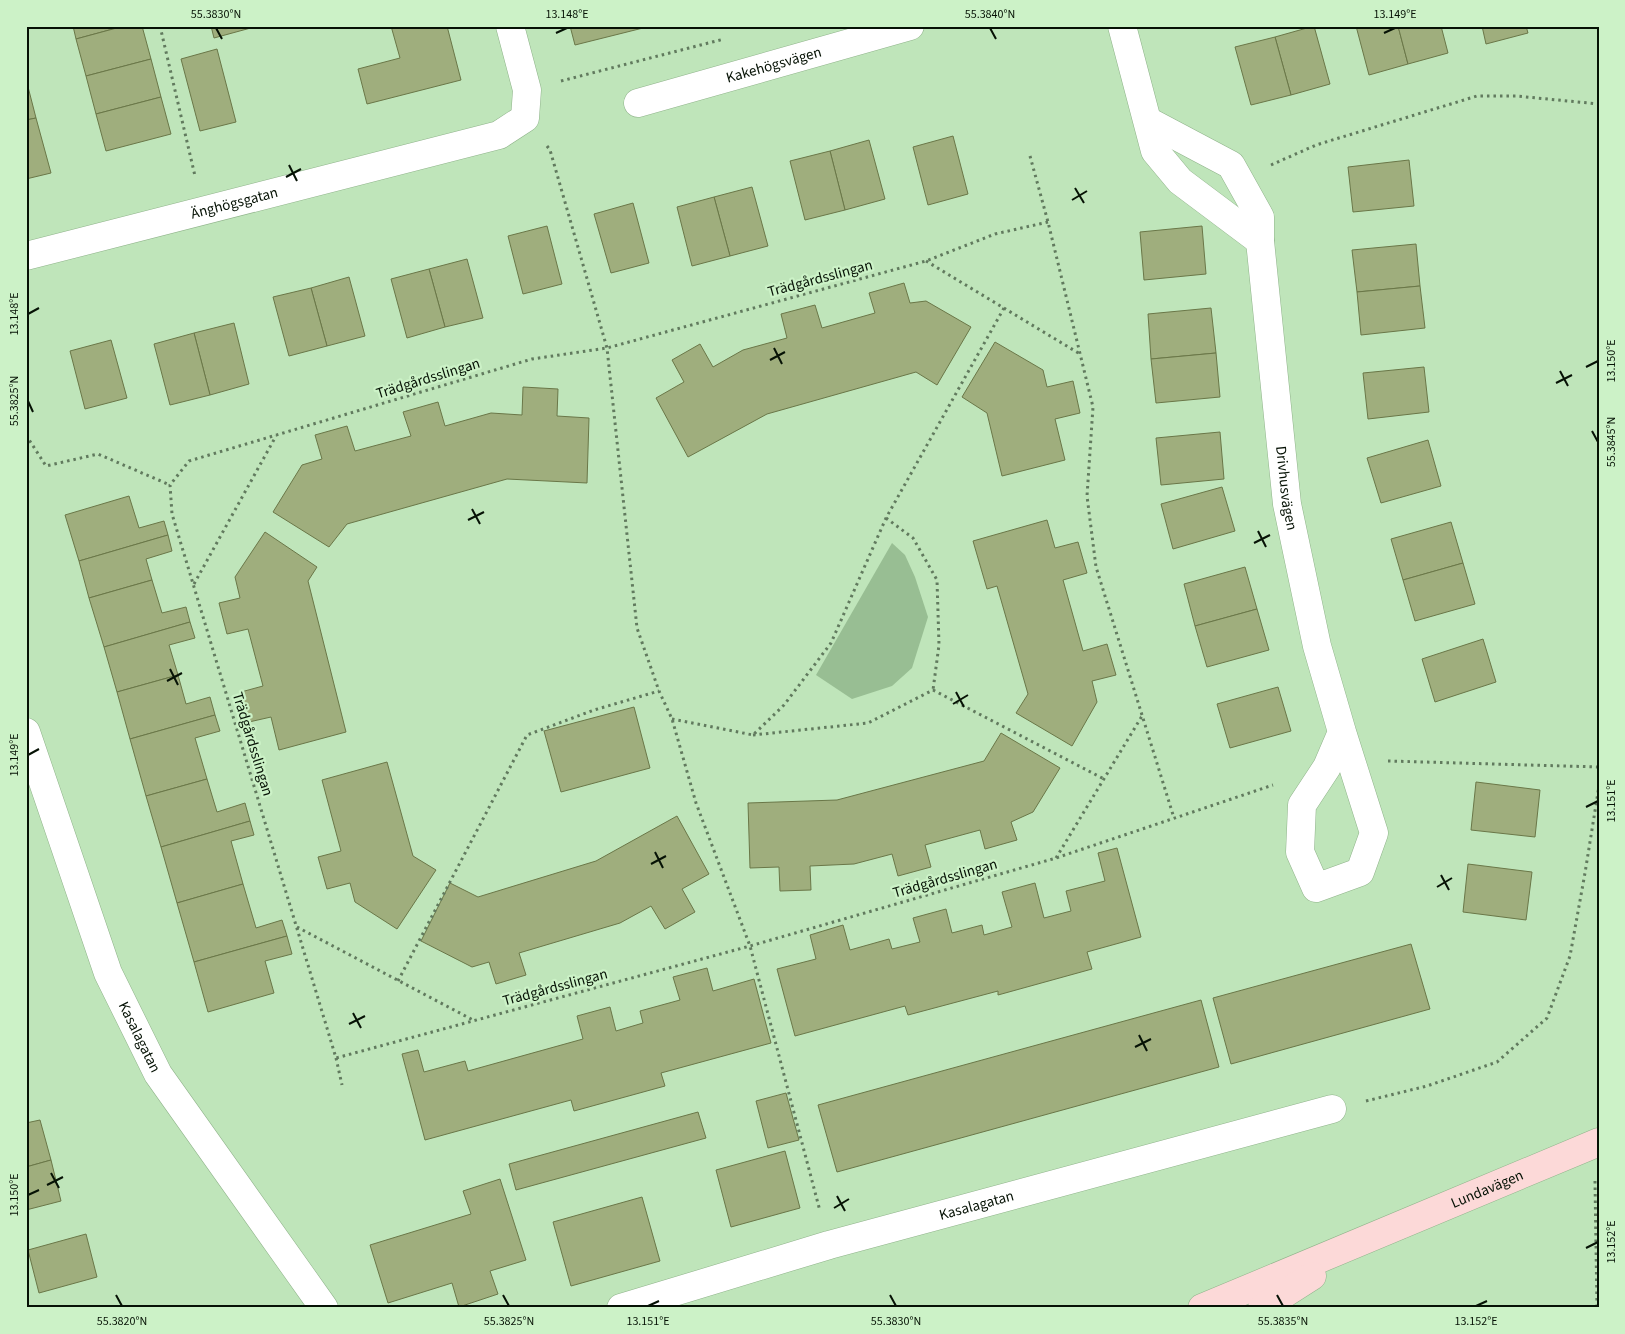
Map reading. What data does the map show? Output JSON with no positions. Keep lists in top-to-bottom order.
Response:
{
  "streets": {
    "main road": ["Lundavägen"],
    "street": [
      "Kakehögsvägen",
      "Änghögsgatan",
      "Drivhusvägen",
      "Kasalagatan"
    ],
    "path": ["Trädgårdsslingan"]
  },
  "crossings": [
    ["Trädgårdsslingan", "Drivhusvägen"]
  ],
  "coordinates": [
    "55.3830°N",
    "13.148°E",
    "55.3840°N",
    "13.149°E",
    "13.150°E",
    "55.3825°N",
    "55.3845°N",
    "13.151°E",
    "13.152°E",
    "55.3820°N",
    "55.3835°N"
  ]
}
